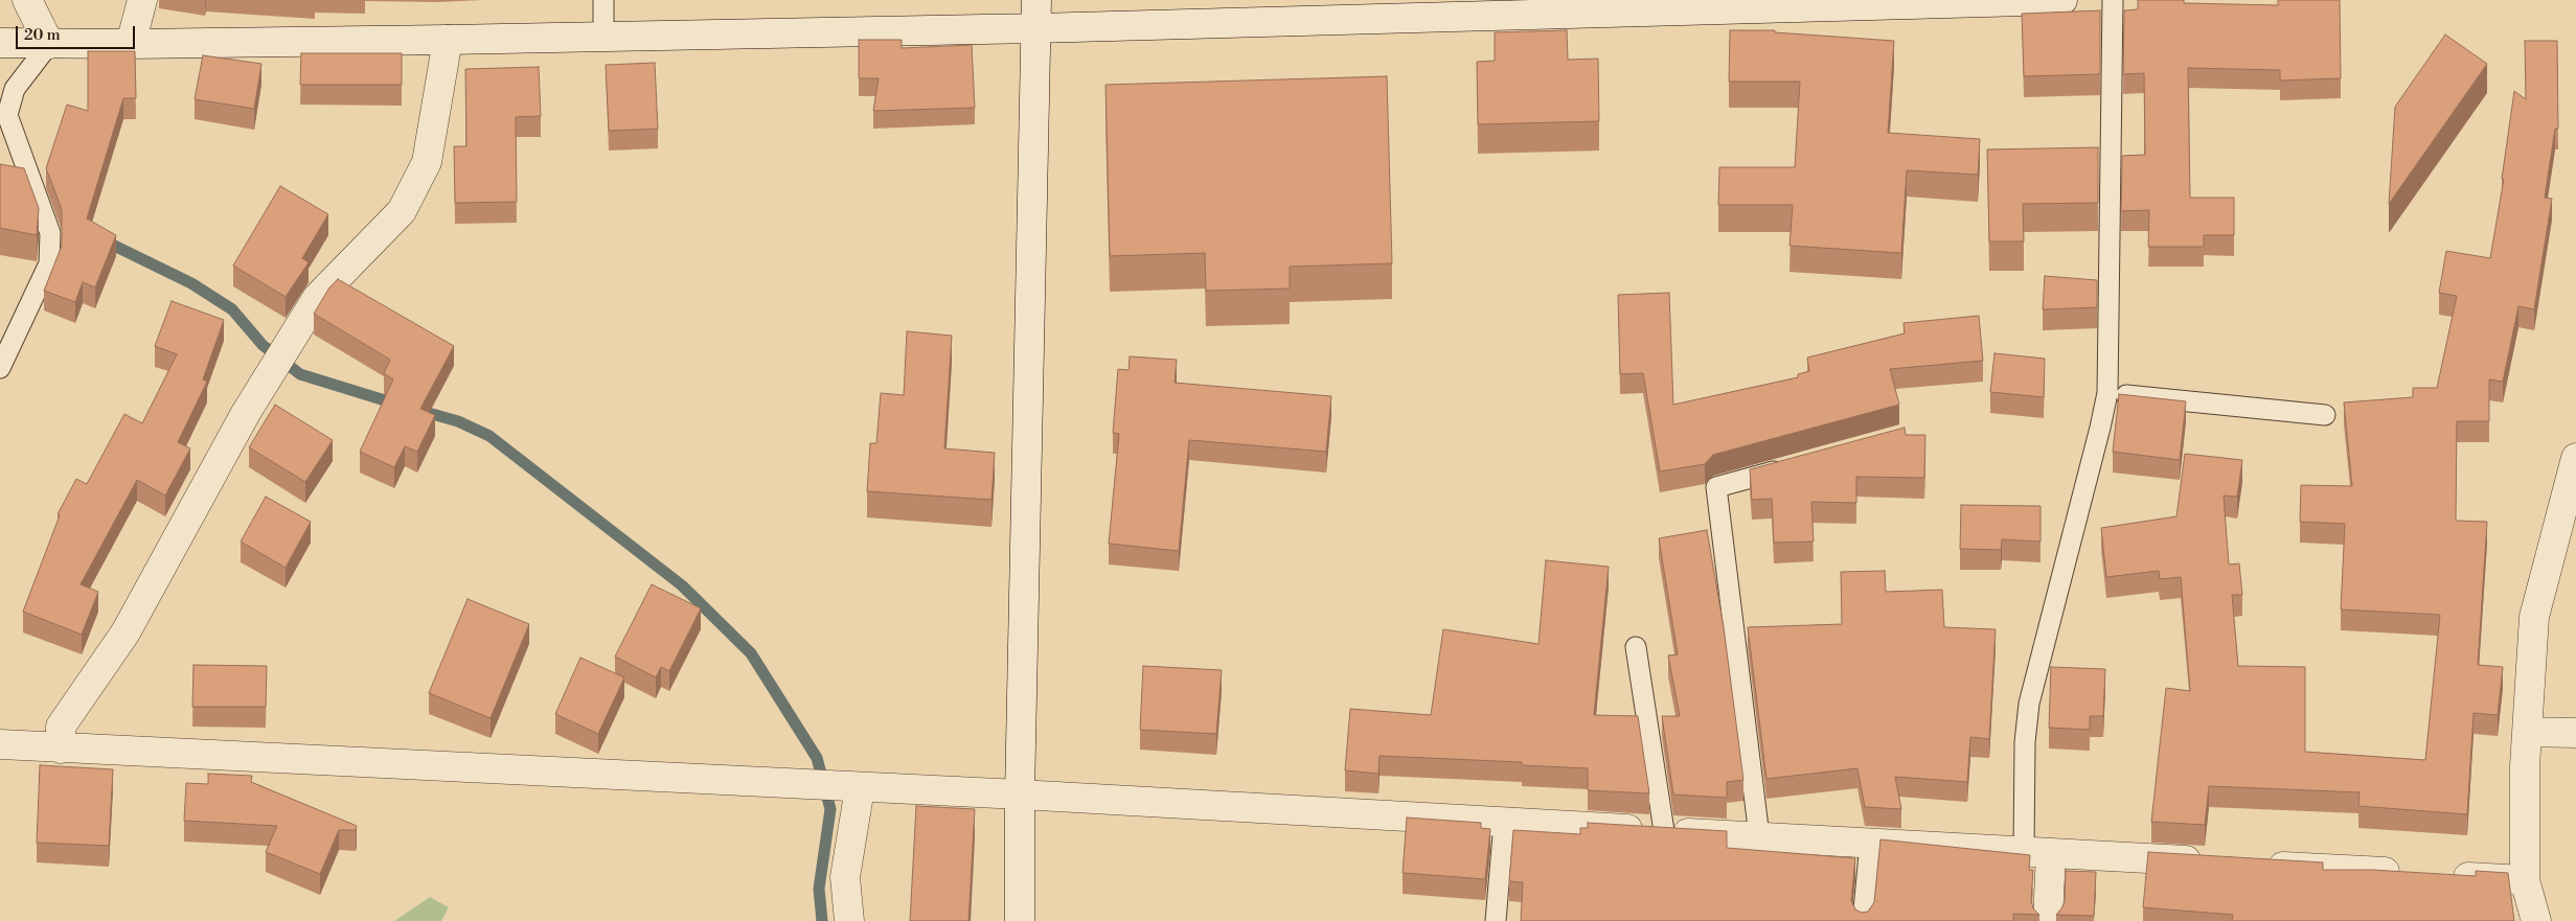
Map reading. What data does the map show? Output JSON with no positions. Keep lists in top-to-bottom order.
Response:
{
  "scale_bar": "20 m"
}
